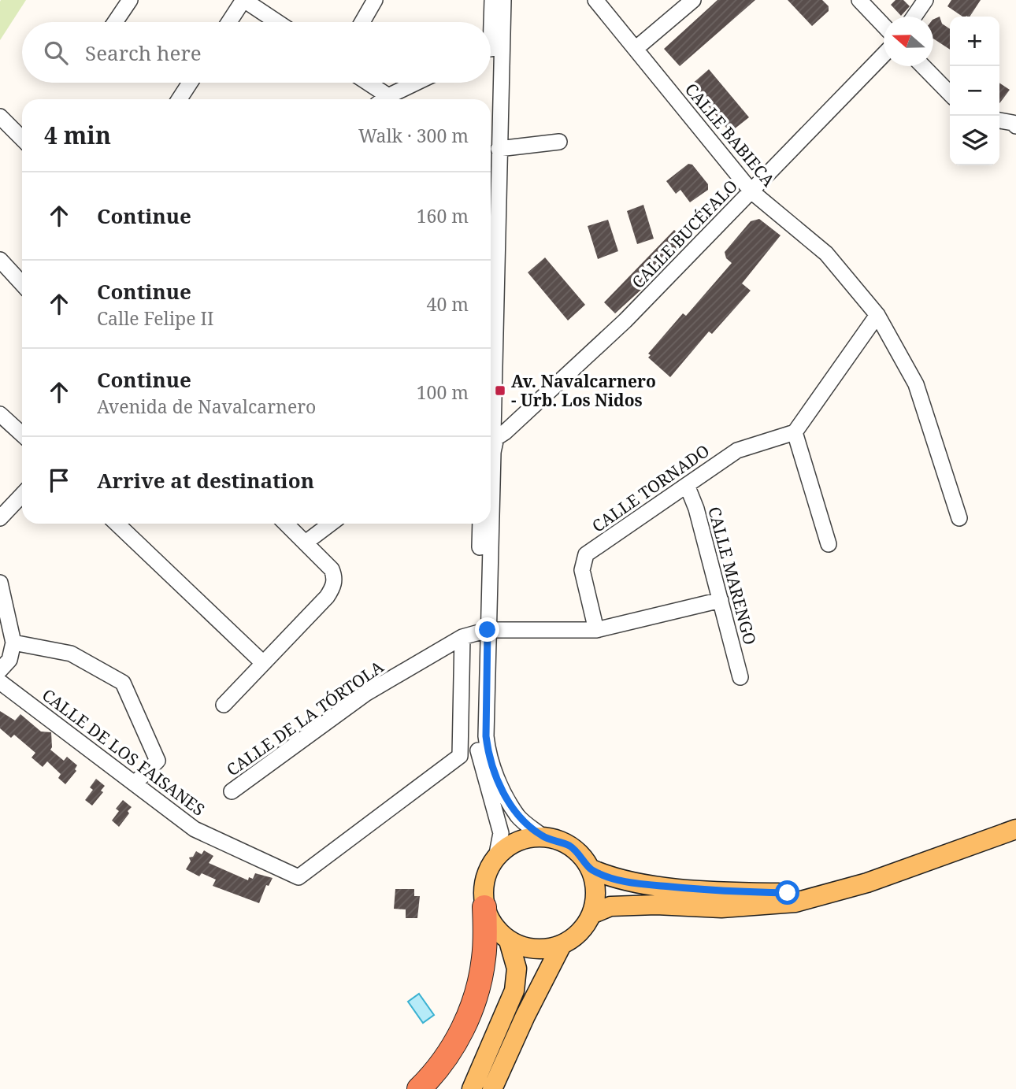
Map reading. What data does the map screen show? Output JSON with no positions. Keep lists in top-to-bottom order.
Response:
{
  "streets": {
    "street": [
      "CALLE BABIECA",
      "CALLE BUCÉFALO",
      "CALLE TORNADO",
      "CALLE MARENGO",
      "CALLE DE LA TÓRTOLA",
      "CALLE DE LOS FAISANES"
    ]
  },
  "crossings": [
    ["CALLE BABIECA", "CALLE BUCÉFALO"],
    ["CALLE TORNADO", "CALLE MARENGO"],
    ["CALLE TORNADO", "CALLE DE LA TÓRTOLA"],
    ["CALLE DE LA TÓRTOLA", "CALLE DE LOS FAISANES"]
  ],
  "places": {
    "transit": ["Av. Navalcarnero - Urb. Los Nidos"]
  },
  "north": "left",
  "page": {
    "map_buttons": ["+", "−"],
    "search": "Search here",
    "heading": ["4 min", "Walk · 300 m"],
    "list": [
      ["Continue", "160 m"],
      ["Continue", "Calle Felipe II", "40 m"],
      ["Continue", "Avenida de Navalcarnero", "100 m"],
      "Arrive at destination"
    ]
  }
}
